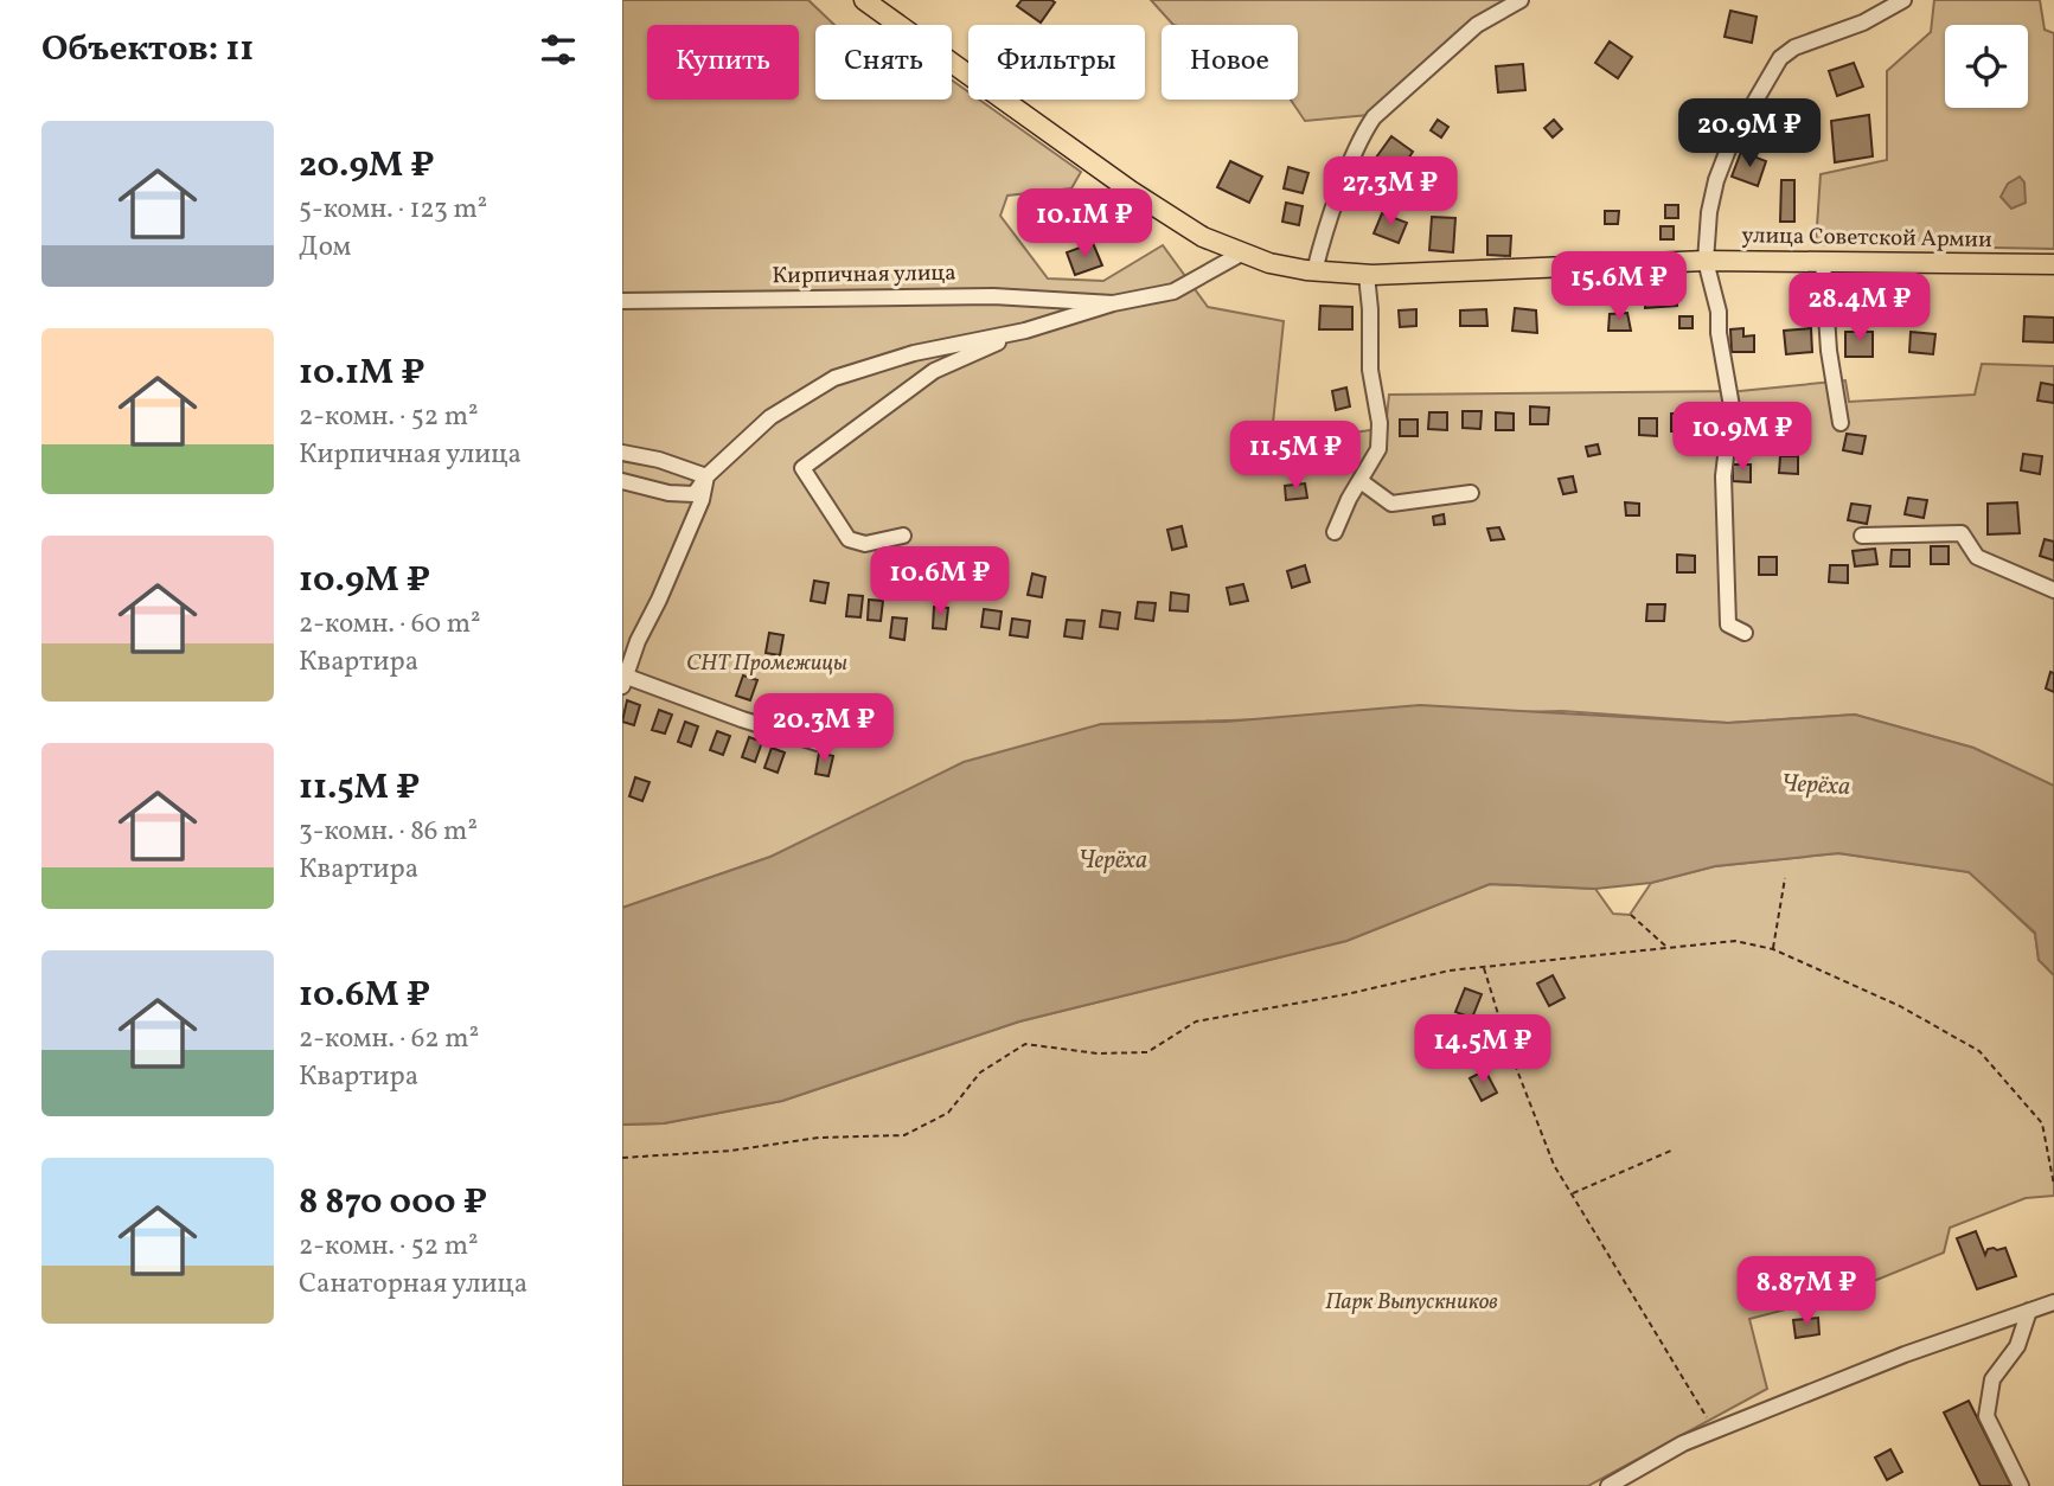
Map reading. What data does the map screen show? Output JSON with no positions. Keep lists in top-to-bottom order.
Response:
{
  "streets": {
    "main road": ["улица Советской Армии"],
    "street": ["Кирпичная улица"]
  },
  "crossings": [
    ["улица Советской Армии", "Кирпичная улица"]
  ],
  "water": ["Черёха"],
  "parks": ["СНТ Промежицы", "Парк Выпускников"],
  "page": {
    "heading": "Объектов: 11",
    "chip": [
      "Купить",
      "Снять",
      "Фильтры",
      "Новое"
    ],
    "price": [
      "20.9M ₽",
      "27.3M ₽",
      "10.1M ₽",
      "15.6M ₽",
      "28.4M ₽",
      "10.9M ₽",
      "11.5M ₽",
      "10.6M ₽",
      "20.3M ₽",
      "14.5M ₽",
      "8.87M ₽"
    ],
    "list": [
      {
        "name": "20.9M ₽",
        "note": "5-комн. · 123 m² · Дом"
      },
      {
        "name": "10.1M ₽",
        "note": "2-комн. · 52 m² · Кирпичная улица"
      },
      {
        "name": "10.9M ₽",
        "note": "2-комн. · 60 m² · Квартира"
      },
      {
        "name": "11.5M ₽",
        "note": "3-комн. · 86 m² · Квартира"
      },
      {
        "name": "10.6M ₽",
        "note": "2-комн. · 62 m² · Квартира"
      },
      {
        "name": "8 870 000 ₽",
        "note": "2-комн. · 52 m² · Санаторная улица"
      }
    ]
  }
}
